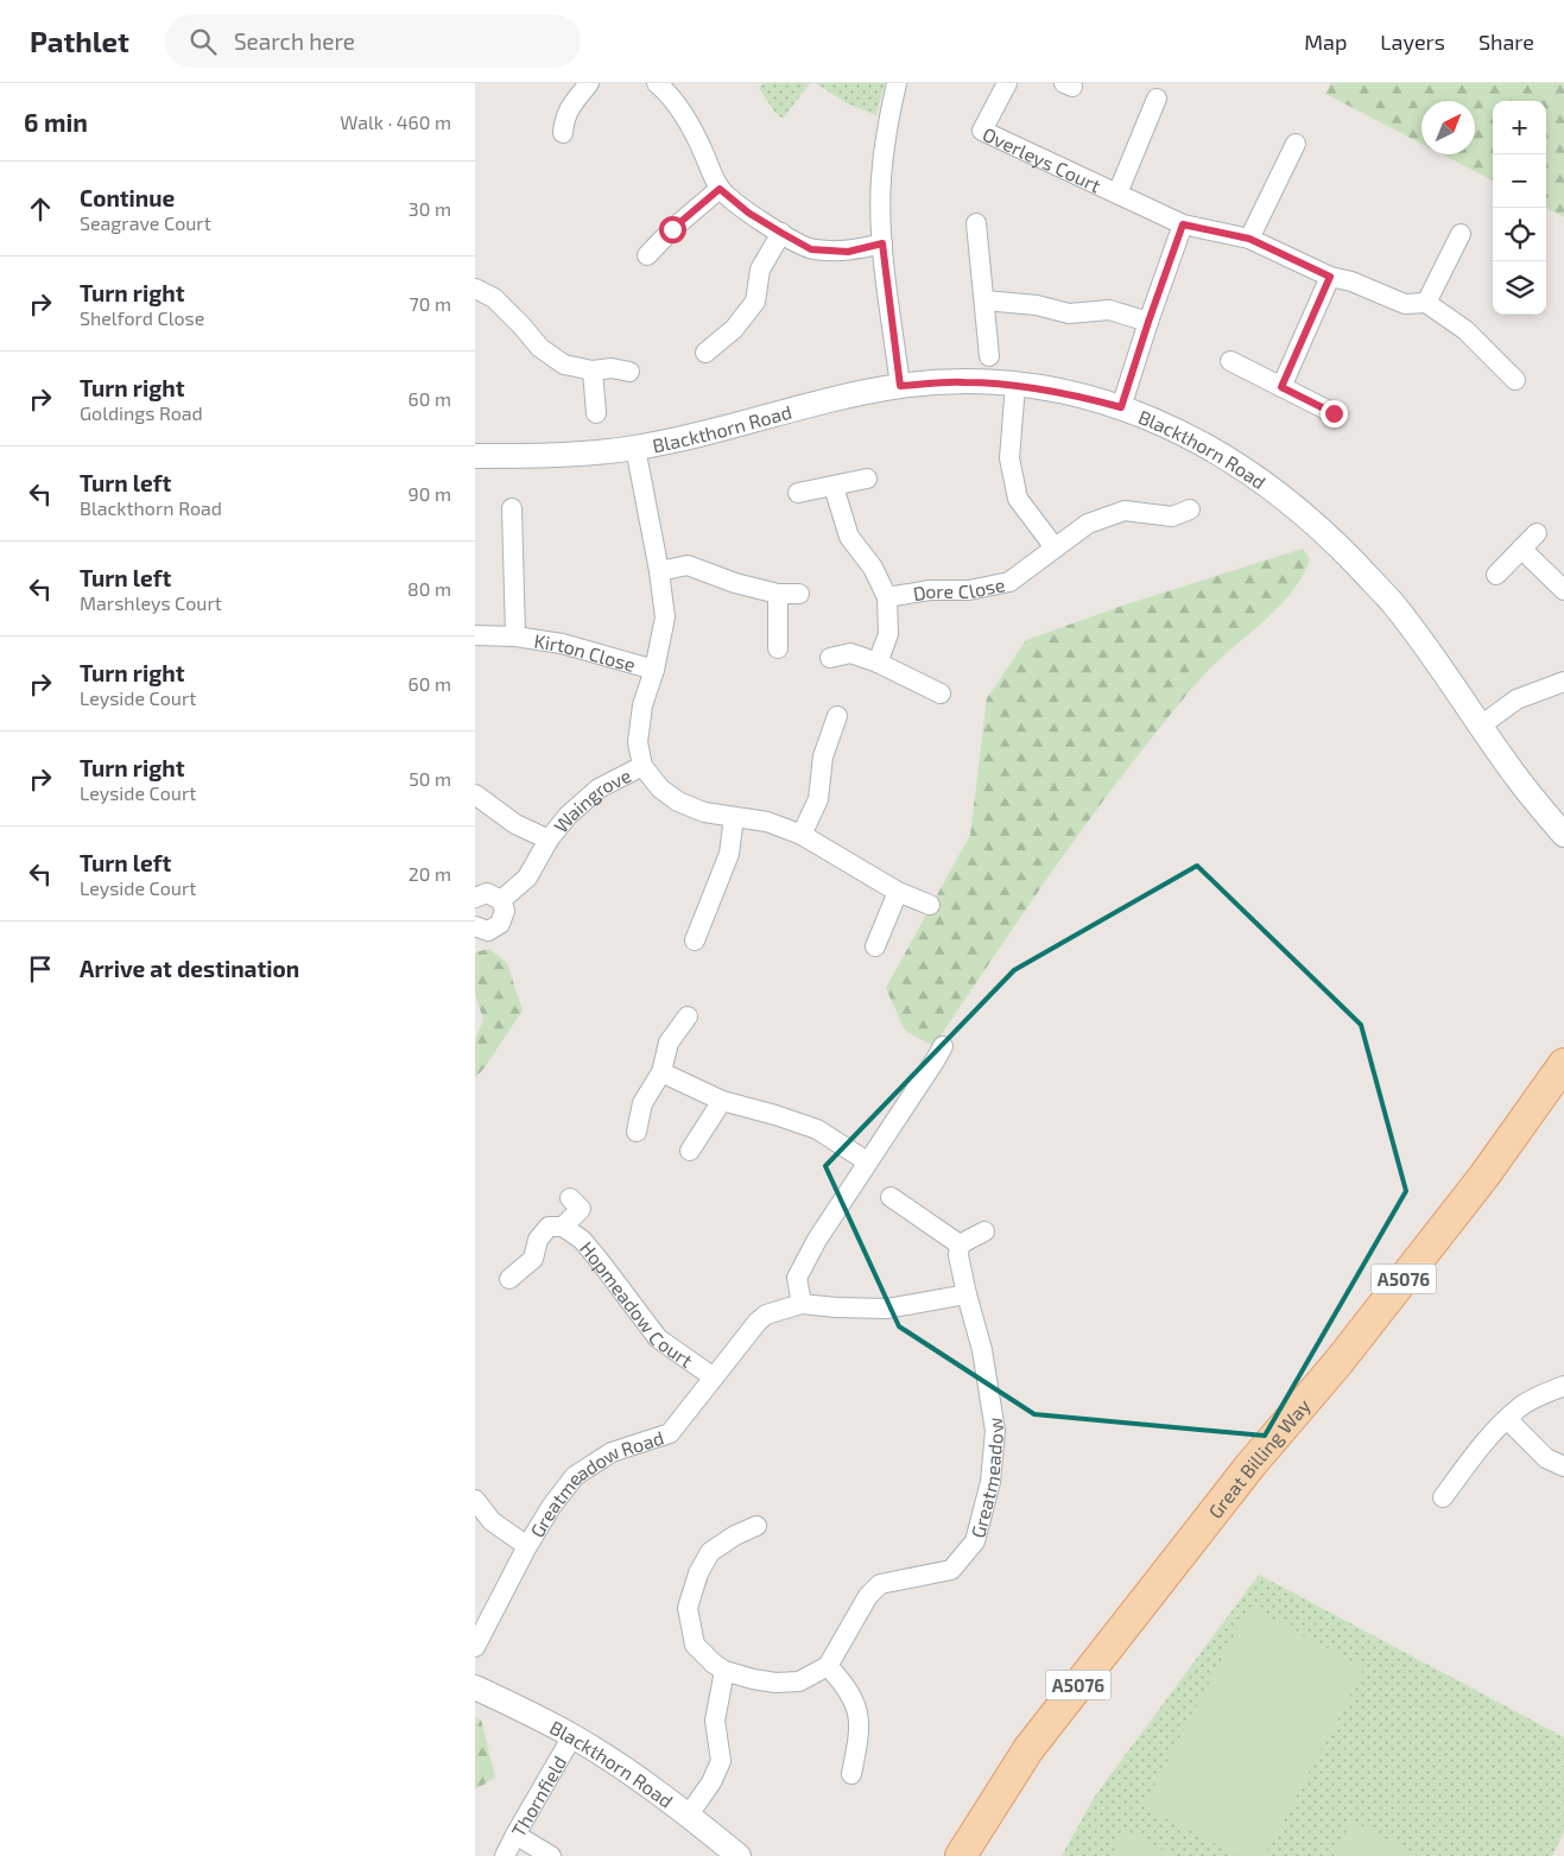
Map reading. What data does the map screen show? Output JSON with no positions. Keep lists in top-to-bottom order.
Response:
{
  "streets": {
    "main road": ["A5076", "Great Billing Way"],
    "street": [
      "Overleys Court",
      "Blackthorn Road",
      "Dore Close",
      "Kirton Close",
      "Waingrove",
      "Hopmeadow Court",
      "Greatmeadow",
      "Greatmeadow Road",
      "Thornfield"
    ]
  },
  "crossings": [
    ["Blackthorn Road", "Thornfield"],
    ["Hopmeadow Court", "Greatmeadow Road"],
    ["Greatmeadow", "Greatmeadow Road"]
  ],
  "north": "top right",
  "page": {
    "header": "Pathlet",
    "search": "Search here",
    "nav": ["Map", "Layers", "Share"],
    "heading": ["6 min", "Walk · 460 m"],
    "map_buttons": ["+", "−"],
    "list": [
      ["Continue", "Seagrave Court", "30 m"],
      ["Turn right", "Shelford Close", "70 m"],
      ["Turn right", "Goldings Road", "60 m"],
      ["Turn left", "Blackthorn Road", "90 m"],
      ["Turn left", "Marshleys Court", "80 m"],
      ["Turn right", "Leyside Court", "60 m"],
      ["Turn right", "Leyside Court", "50 m"],
      ["Turn left", "Leyside Court", "20 m"],
      "Arrive at destination"
    ]
  }
}
